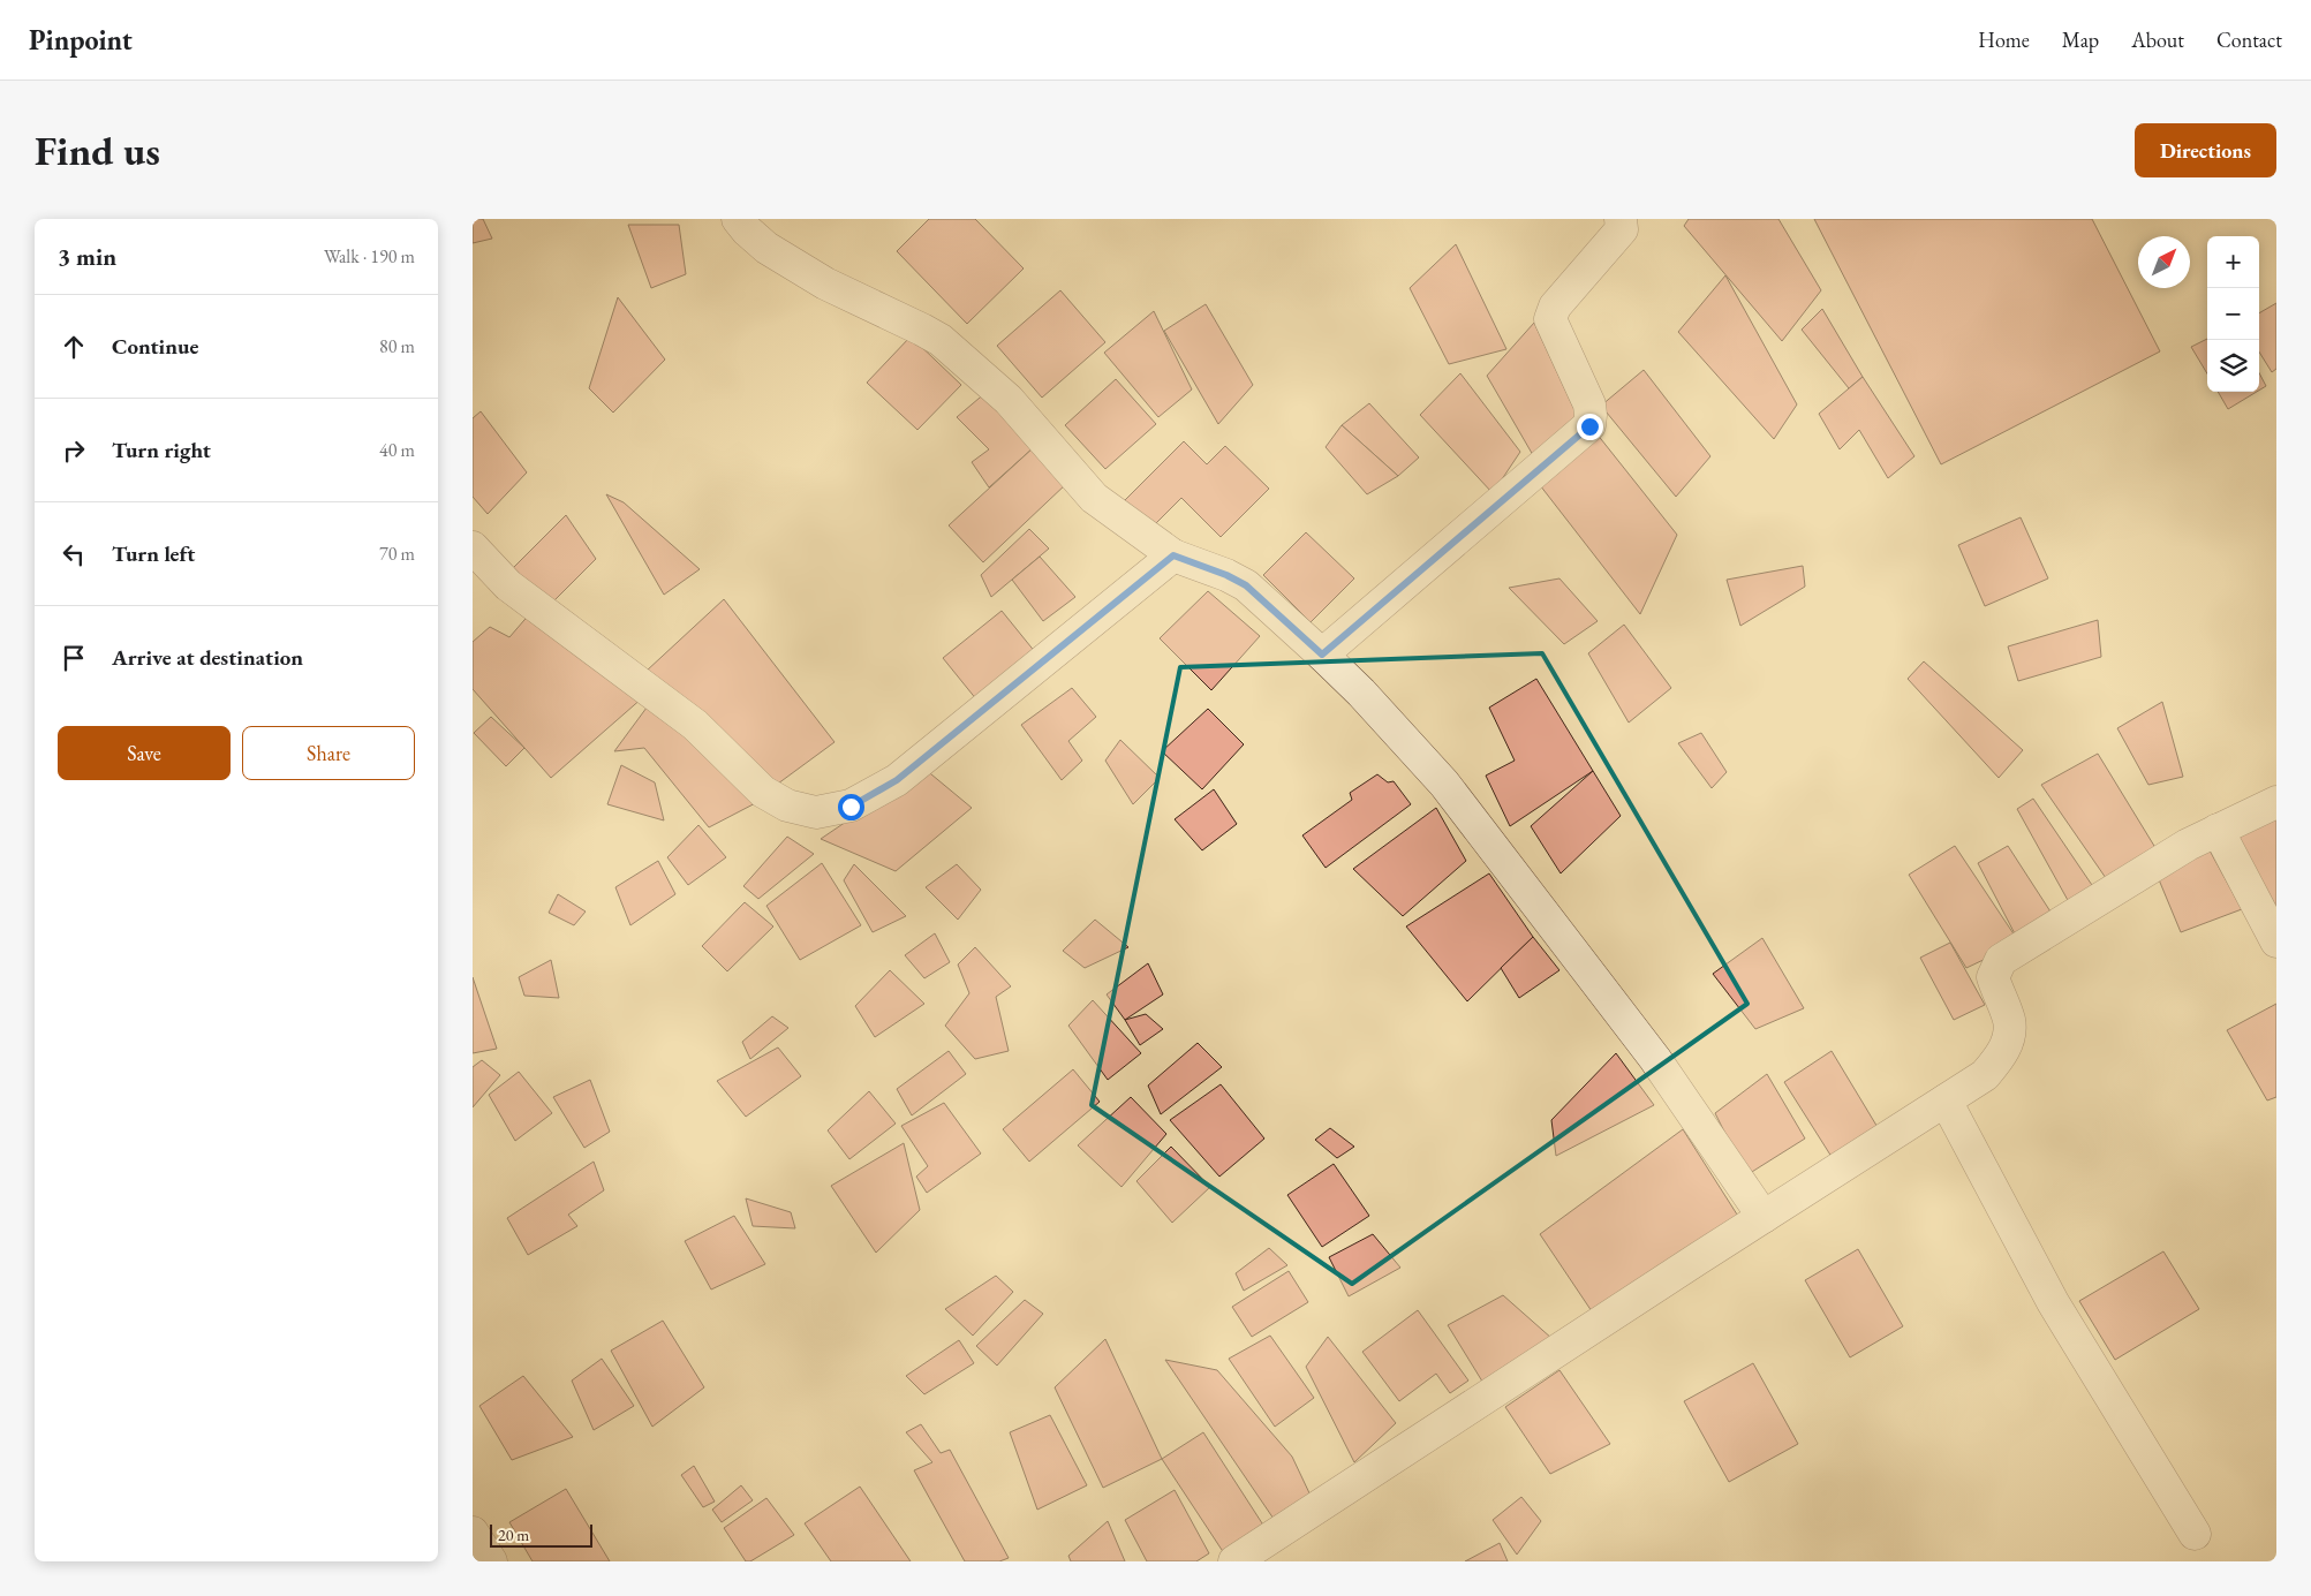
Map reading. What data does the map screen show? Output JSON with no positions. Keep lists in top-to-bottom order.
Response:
{
  "scale_bar": "20 m",
  "north": "top right",
  "page": {
    "header": "Pinpoint",
    "nav": [
      "Home",
      "Map",
      "About",
      "Contact"
    ],
    "buttons": [
      "Directions",
      ["Save", "Share"]
    ],
    "title": "Find us",
    "heading": ["3 min", "Walk · 190 m"],
    "map_buttons": ["+", "−"],
    "list": [
      ["Continue", "80 m"],
      ["Turn right", "40 m"],
      ["Turn left", "70 m"],
      "Arrive at destination"
    ],
    "scale": "20 m"
  }
}
